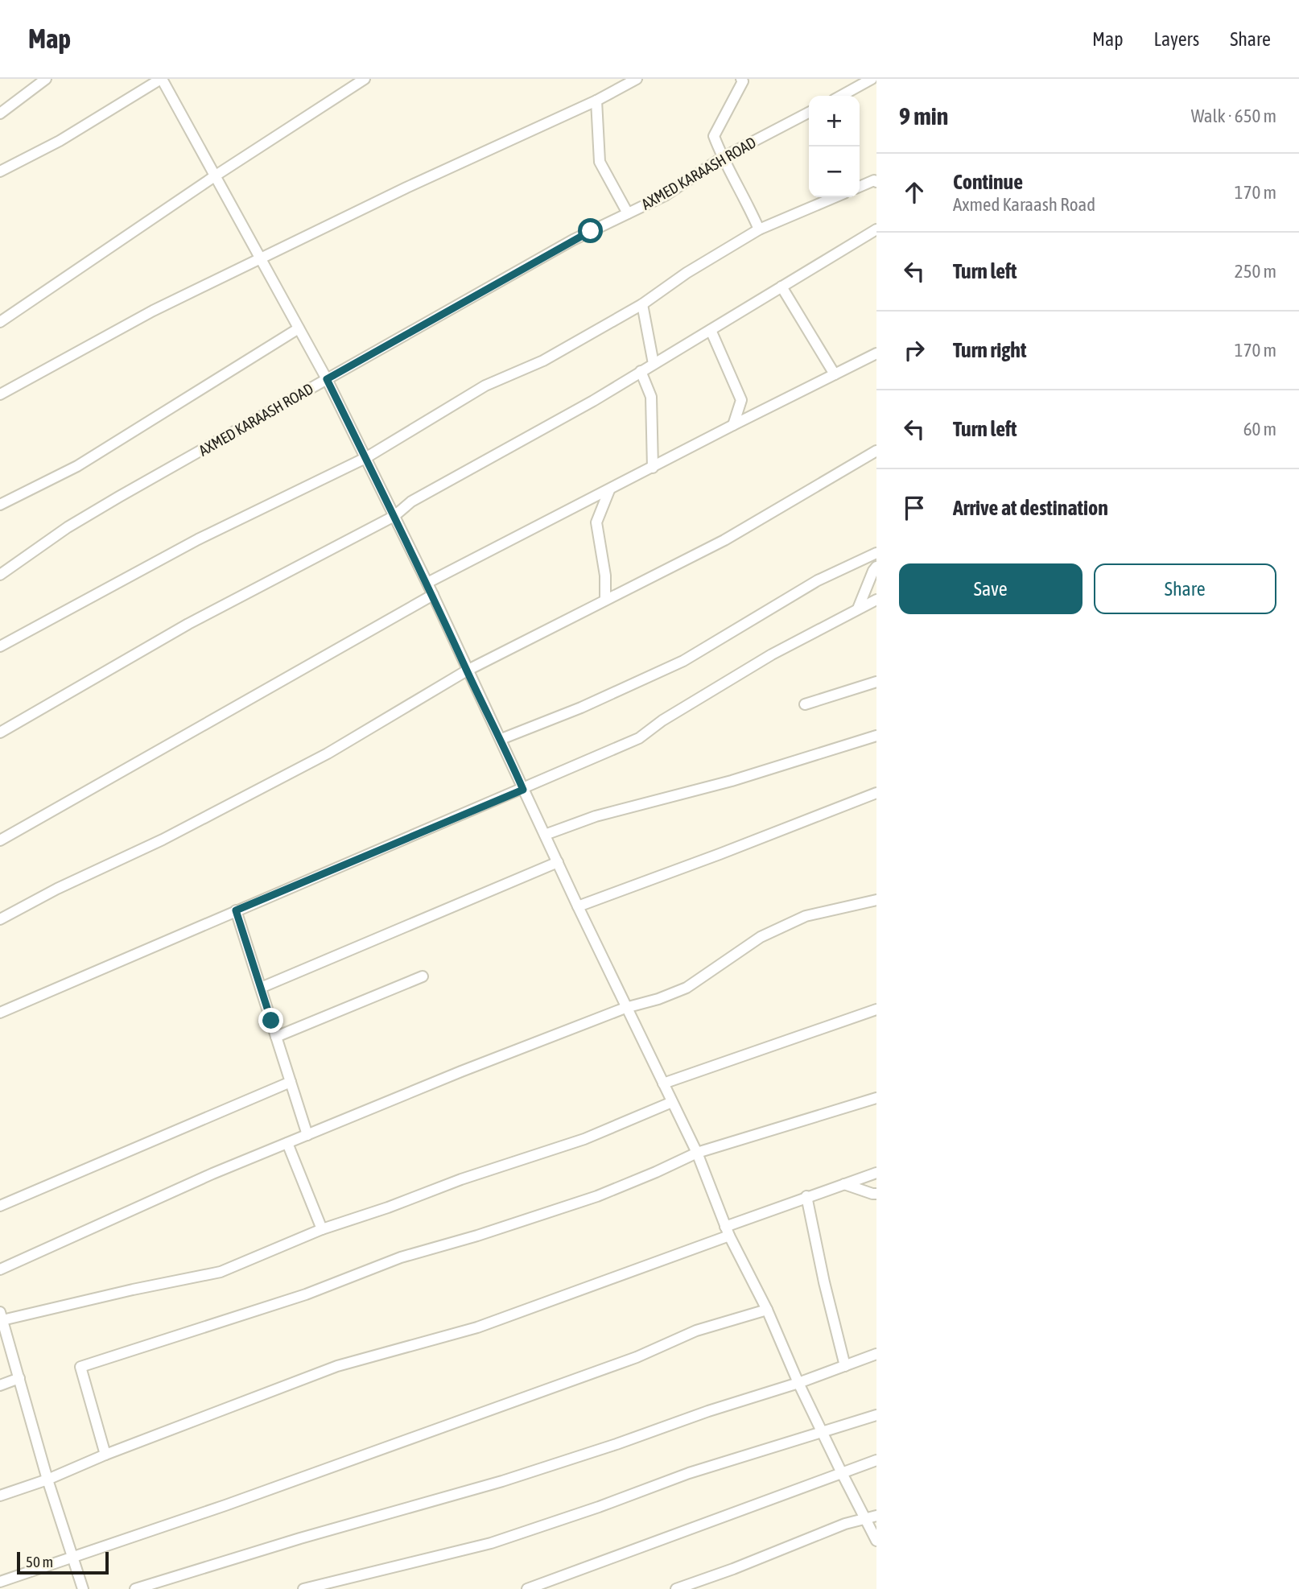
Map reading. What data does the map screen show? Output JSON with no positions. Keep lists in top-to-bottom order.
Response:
{
  "streets": {
    "street": ["AXMED KARAASH ROAD"]
  },
  "scale_bar": "50 m",
  "page": {
    "header": "Map",
    "nav": ["Map", "Layers", "Share"],
    "heading": ["9 min", "Walk · 650 m"],
    "map_buttons": ["+", "−"],
    "list": [
      ["Continue", "Axmed Karaash Road", "170 m"],
      ["Turn left", "250 m"],
      ["Turn right", "170 m"],
      ["Turn left", "60 m"],
      "Arrive at destination"
    ],
    "buttons": ["Save", "Share"],
    "scale": "50 m"
  }
}
